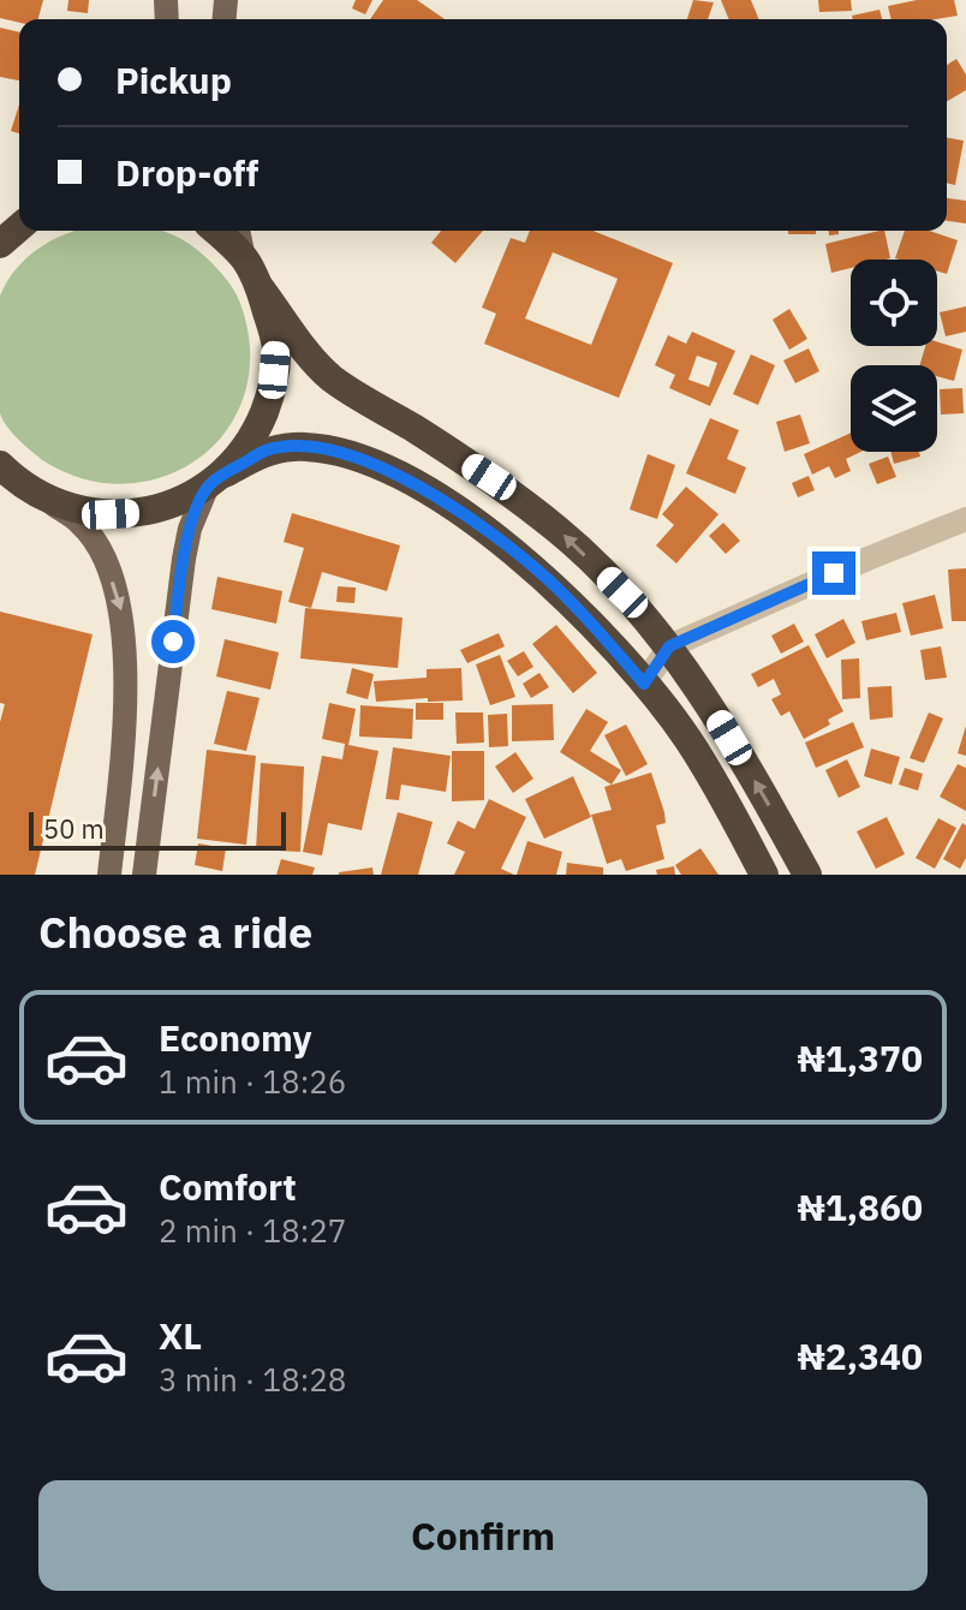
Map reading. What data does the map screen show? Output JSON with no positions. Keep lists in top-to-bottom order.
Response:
{
  "scale_bar": "50 m",
  "page": {
    "banner": ["Pickup", "Drop-off"],
    "scale": "50 m",
    "heading": "Choose a ride",
    "list": [
      {
        "name": "Economy",
        "note": "1 min · 18:26",
        "value": "₦1,370"
      },
      {
        "name": "Comfort",
        "note": "2 min · 18:27",
        "value": "₦1,860"
      },
      {
        "name": "XL",
        "note": "3 min · 18:28",
        "value": "₦2,340"
      }
    ],
    "buttons": "Confirm"
  }
}
